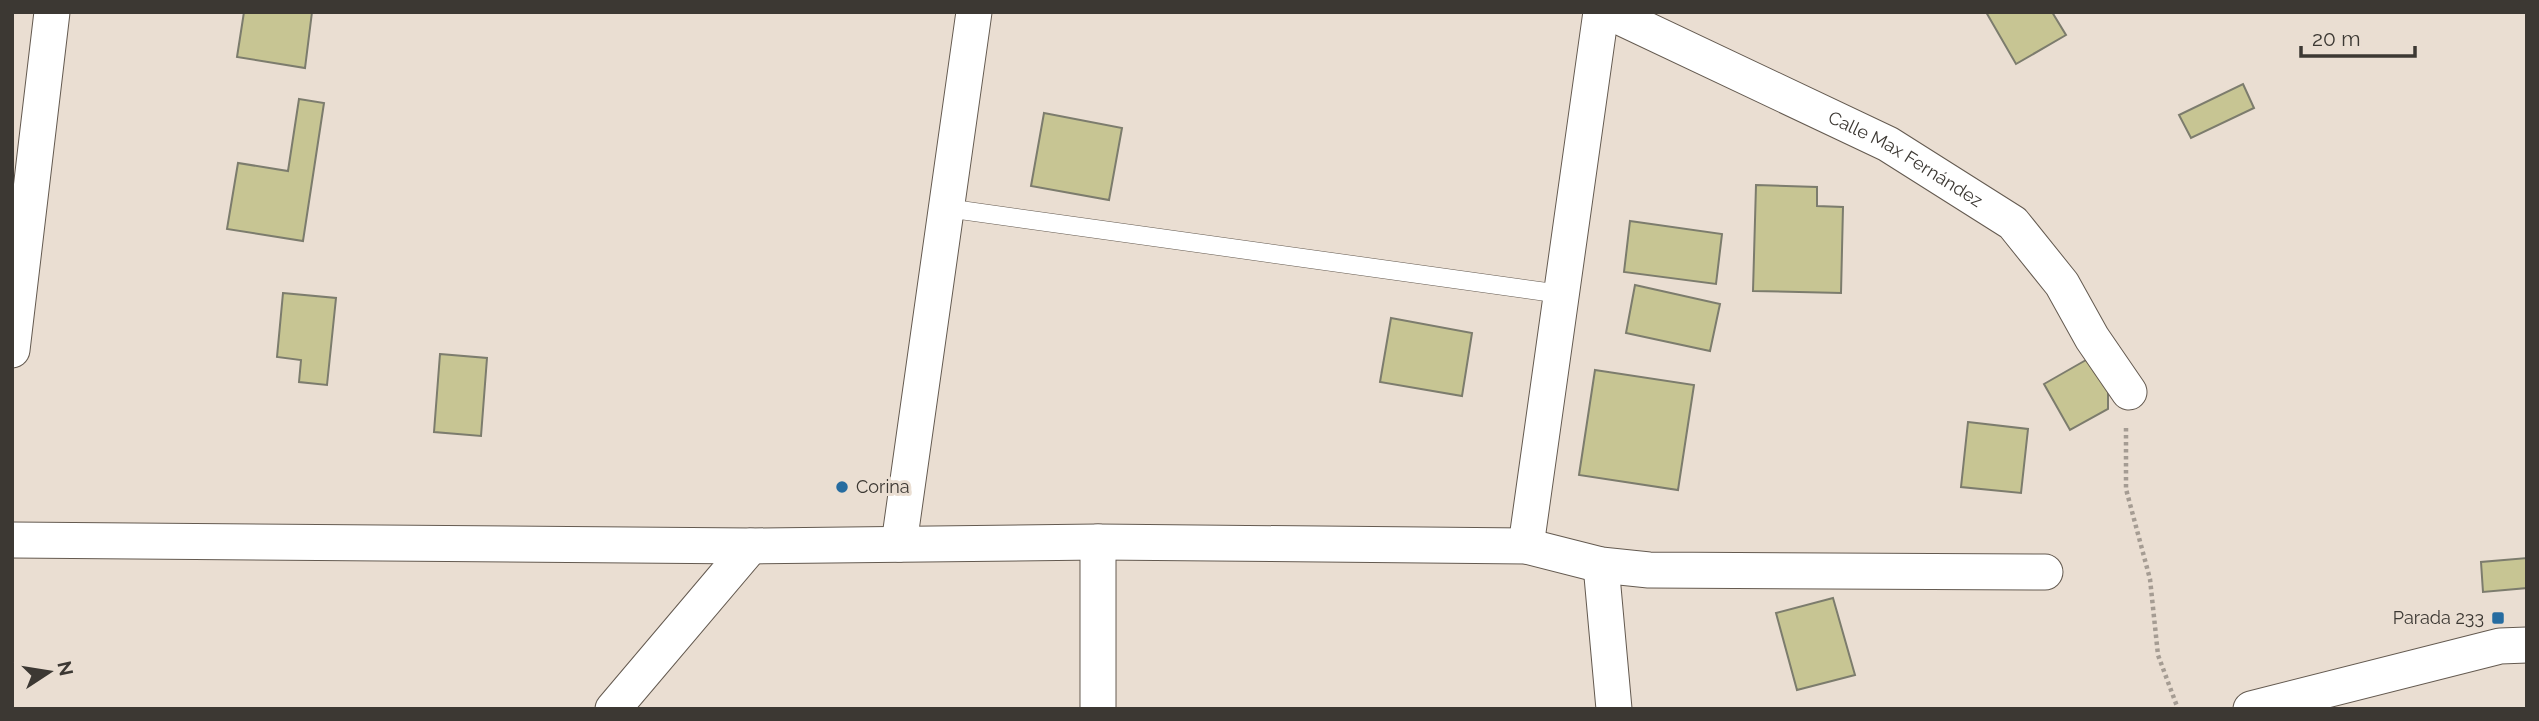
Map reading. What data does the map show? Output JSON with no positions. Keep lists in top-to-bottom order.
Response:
{
  "streets": {
    "street": ["Calle Max Fernández"]
  },
  "places": {
    "other": ["Corina"],
    "transit": ["Parada 233"]
  },
  "scale_bar": "20 m",
  "north": "right"
}
